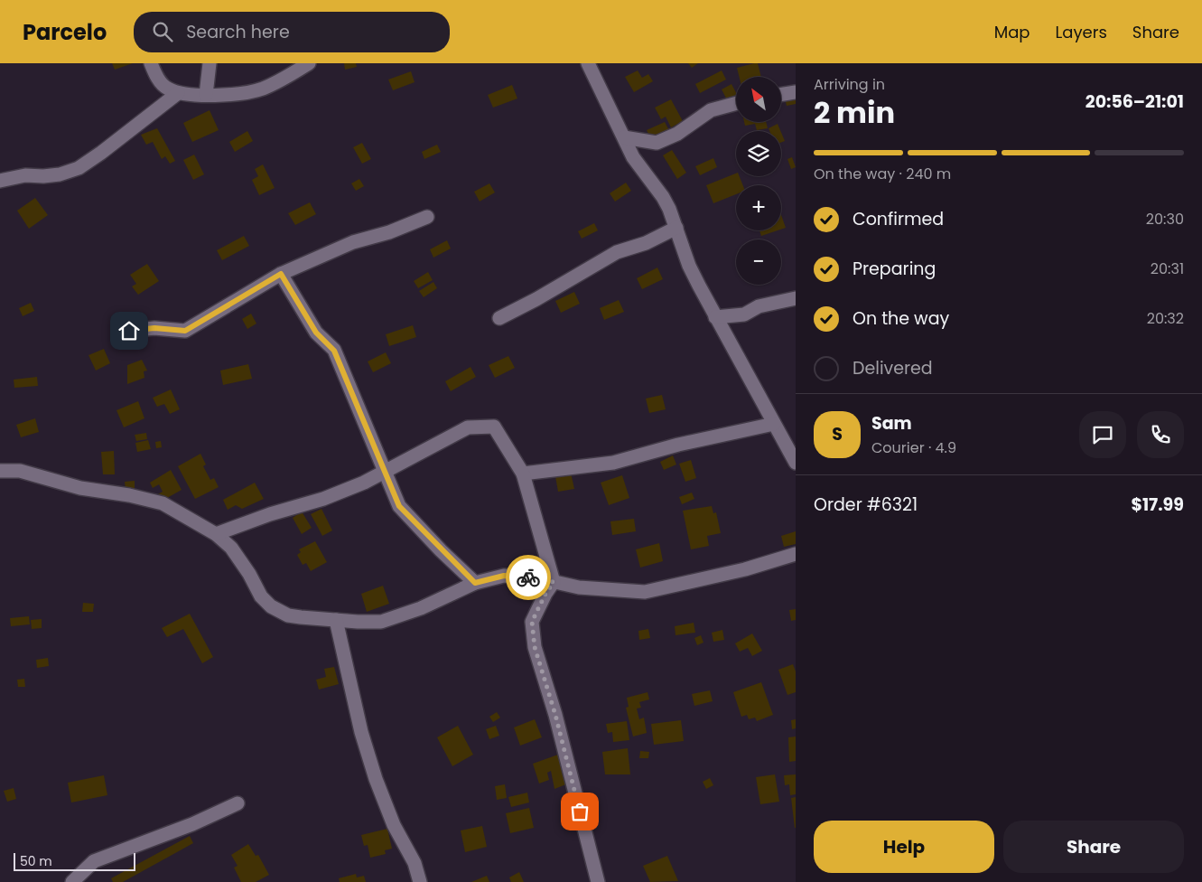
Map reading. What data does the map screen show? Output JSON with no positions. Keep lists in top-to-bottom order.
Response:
{
  "scale_bar": "50 m",
  "north": "top left",
  "page": {
    "header": "Parcelo",
    "search": "Search here",
    "nav": ["Map", "Layers", "Share"],
    "heading": ["2 min", "Arriving in", "20:56–21:01"],
    "panel": [
      "Sam",
      "Courier · 4.9",
      "Order #6321",
      "$17.99"
    ],
    "map_buttons": ["+", "−"],
    "bar": "On the way · 240 m",
    "list": [
      ["Confirmed", "20:30"],
      ["Preparing", "20:31"],
      ["On the way", "20:32"],
      "Delivered"
    ],
    "round": "S",
    "buttons": ["Help", "Share"],
    "scale": "50 m"
  }
}
